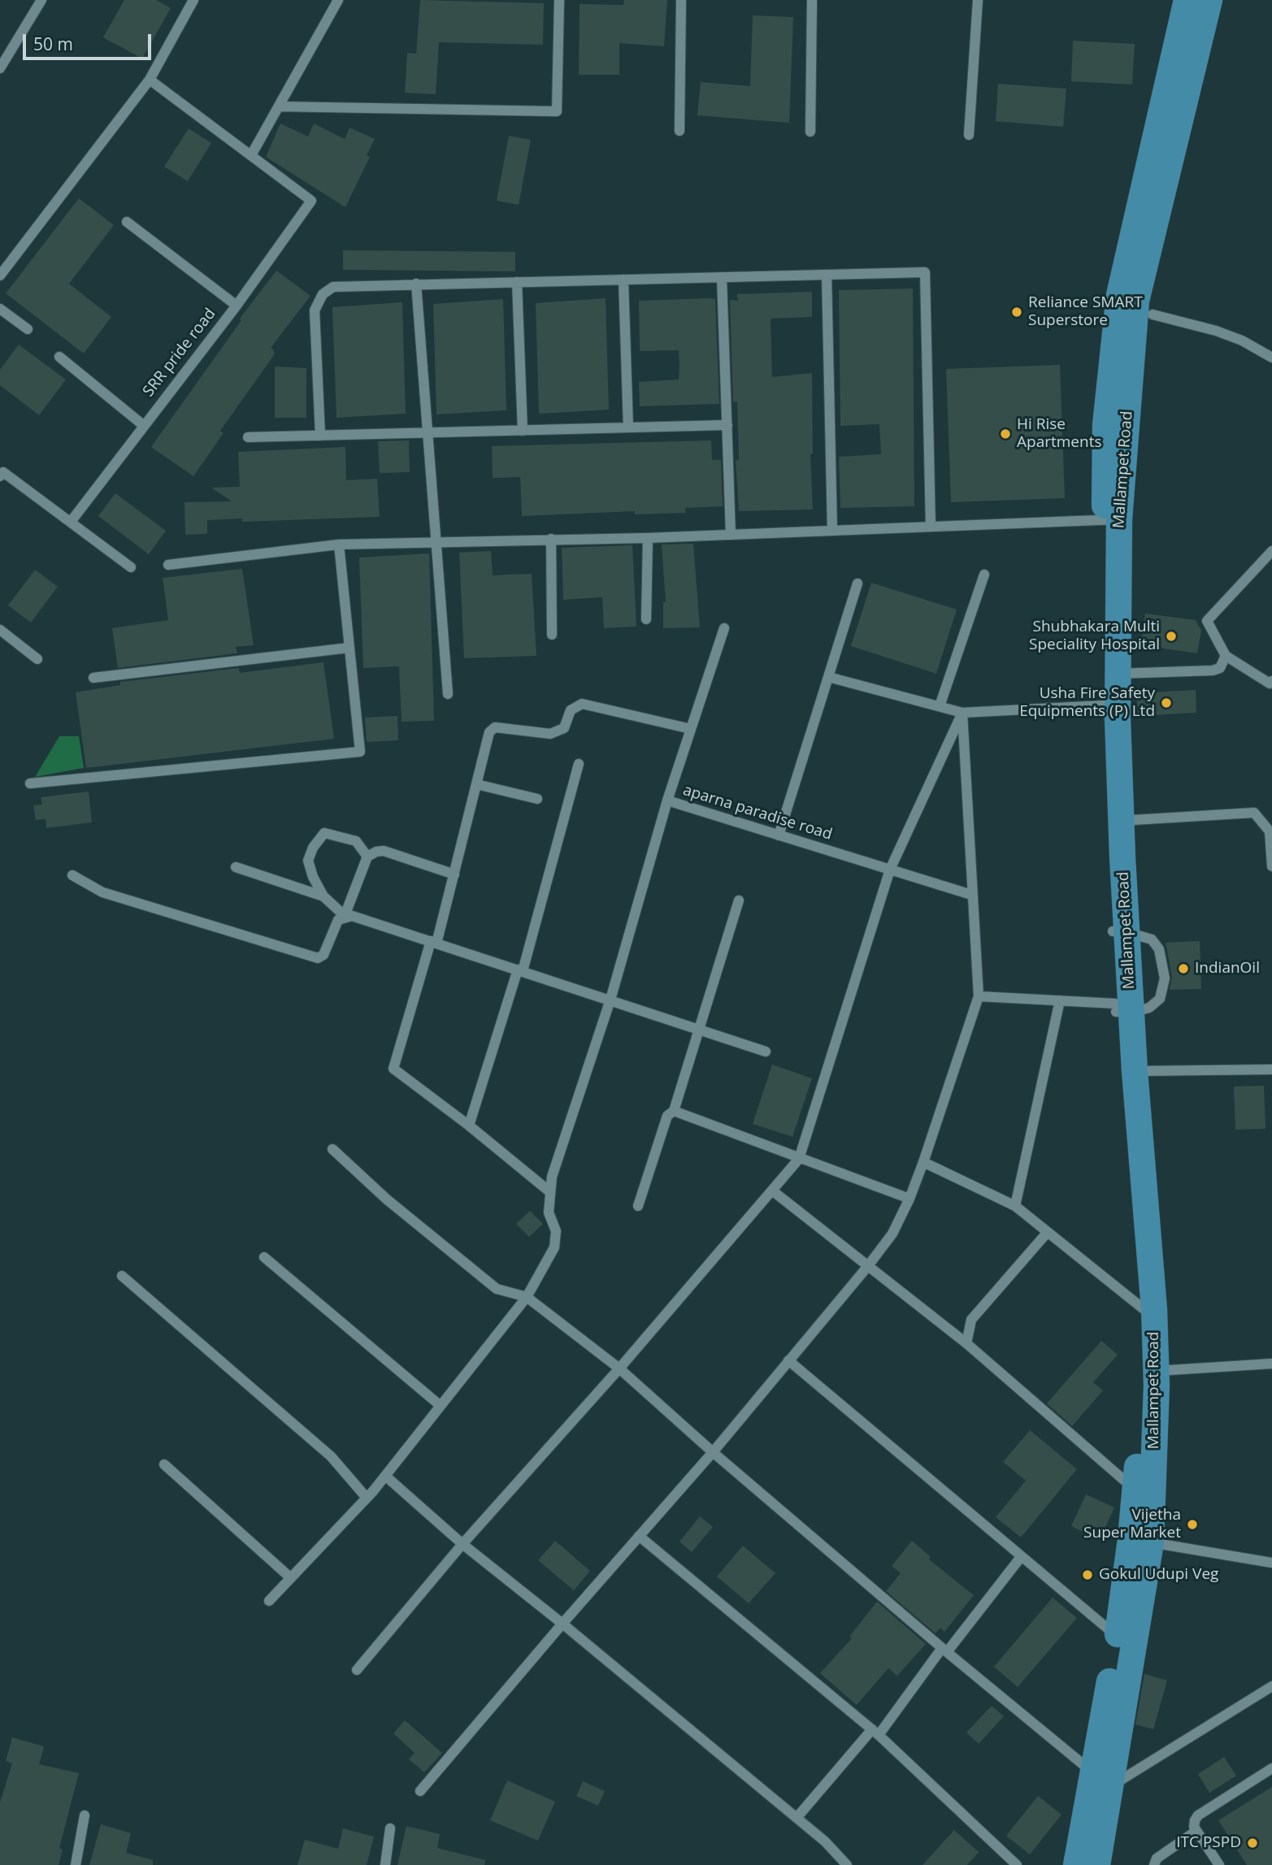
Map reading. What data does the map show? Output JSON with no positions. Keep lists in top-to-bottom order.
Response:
{
  "streets": {
    "main road": ["Mallampet Road"],
    "street": ["SRR pride road", "aparna paradise road"]
  },
  "places": [
    "Reliance SMART Superstore",
    "Hi Rise Apartments",
    "Shubhakara Multi Speciality Hospital",
    "Usha Fire Safety Equipments (P) Ltd",
    "IndianOil",
    "Vijetha Super Market",
    "Gokul Udupi Veg",
    "ITC PSPD"
  ],
  "scale_bar": "50 m"
}
